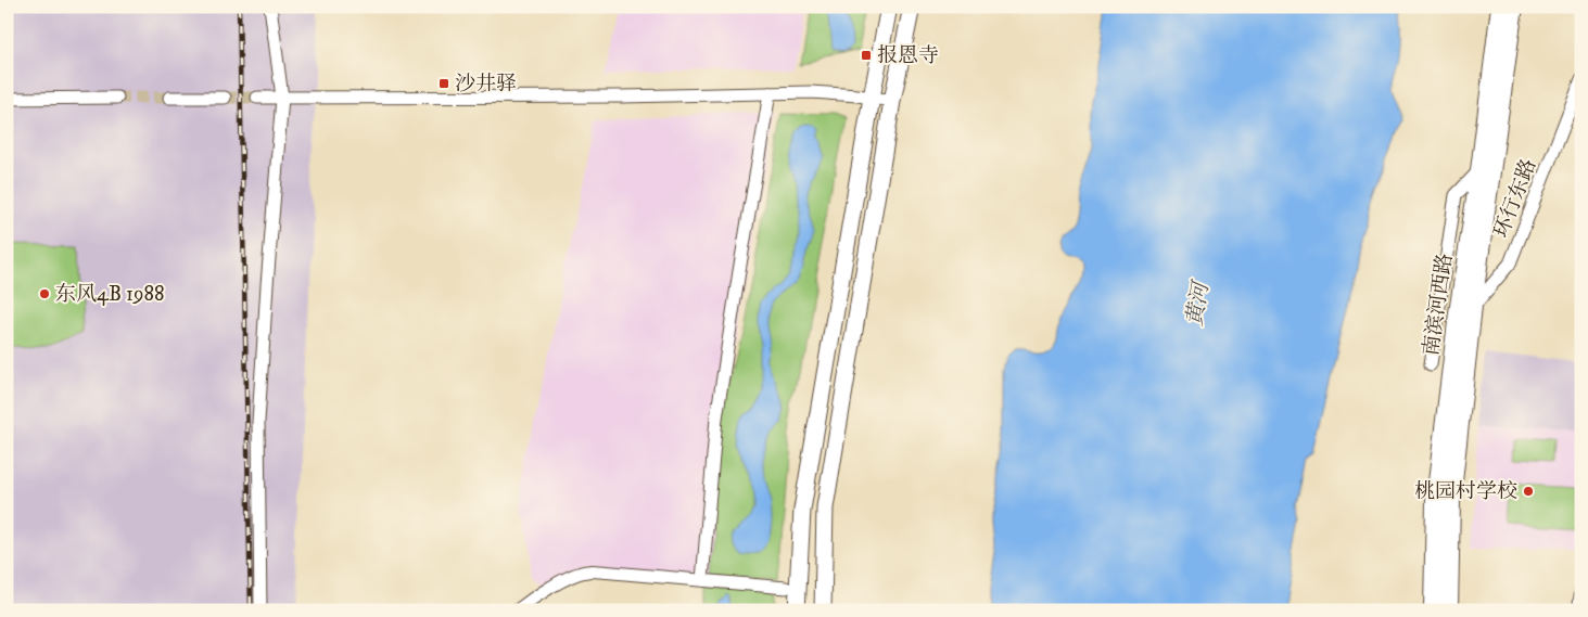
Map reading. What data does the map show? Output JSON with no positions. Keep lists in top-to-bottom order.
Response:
{
  "streets": {
    "highway": ["南滨河西路"],
    "street": ["环行东路"]
  },
  "crossings": [
    ["环行东路", "南滨河西路"]
  ],
  "water": ["黄河"],
  "places": {
    "transit": ["报恩寺", "沙井驿"],
    "other": ["东风4B 1988", "桃园村学校"]
  }
}
